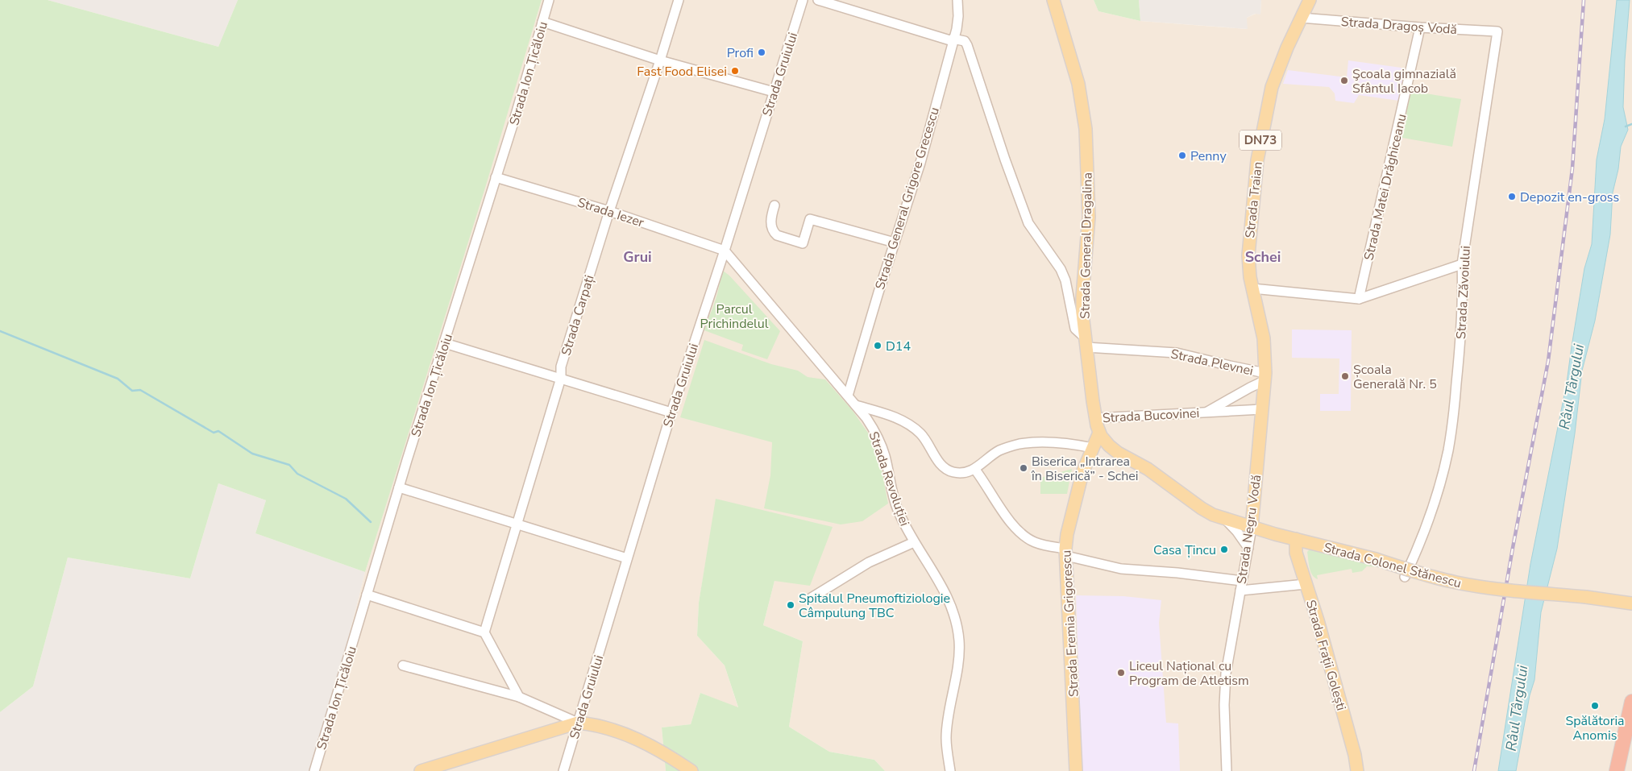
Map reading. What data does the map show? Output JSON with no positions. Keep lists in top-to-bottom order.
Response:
{
  "streets": {
    "main road": [
      "DN73",
      "Strada Traian",
      "Strada General Dragalina",
      "Strada Negru Vodă",
      "Strada Colonel Stănescu",
      "Strada Eremia Grigorescu",
      "Strada Frații Golești"
    ],
    "street": [
      "Strada Dragoș Vodă",
      "Strada Ion Țicăloiu",
      "Strada Gruiului",
      "Strada Matei Drăghiceanu",
      "Strada General Grigore Grecescu",
      "Strada Iezer",
      "Strada Zăvoiului",
      "Strada Carpați",
      "Strada Plevnei",
      "Strada Bucovinei",
      "Strada Revoluției"
    ]
  },
  "crossings": [
    ["Strada Dragoș Vodă", "Strada Matei Drăghiceanu"],
    ["Strada Dragoș Vodă", "Strada Traian"],
    ["Strada Dragoș Vodă", "Strada Zăvoiului"],
    ["Strada Ion Țicăloiu", "Strada Iezer"],
    ["Strada Gruiului", "Strada Iezer"],
    ["Strada Gruiului", "Strada Revoluției"],
    ["Strada General Grigore Grecescu", "Strada Revoluției"],
    ["Strada Traian", "Strada Negru Vodă"],
    ["Strada Iezer", "Strada Carpați"],
    ["Strada Iezer", "Strada Revoluției"],
    ["Strada General Dragalina", "Strada Plevnei"],
    ["Strada General Dragalina", "Strada Bucovinei"],
    ["Strada General Dragalina", "Strada Negru Vodă"],
    ["Strada General Dragalina", "Strada Colonel Stănescu"],
    ["Strada General Dragalina", "Strada Eremia Grigorescu"],
    ["Strada Plevnei", "Strada Bucovinei"],
    ["Strada Plevnei", "Strada Negru Vodă"],
    ["Strada Bucovinei", "Strada Negru Vodă"],
    ["Strada Negru Vodă", "Strada Colonel Stănescu"],
    ["Strada Colonel Stănescu", "Strada Frații Golești"]
  ],
  "districts": ["Grui", "Schei"],
  "water": ["Râul Târgului"],
  "parks": ["Parcul Prichindelul"],
  "places": [
    "Profi",
    "Fast Food Elisei",
    "Şcoala gimnazială Sfântul Iacob",
    "Penny",
    "Depozit en-gross",
    "D14",
    "Școala Generală Nr. 5",
    "Biserica „Intrarea în Biserică” - Schei",
    "Casa Țincu",
    "Spitalul Pneumoftiziologie Câmpulung TBC",
    "Liceul Național cu Program de Atletism",
    "Spălătoria Anomis"
  ]
}
